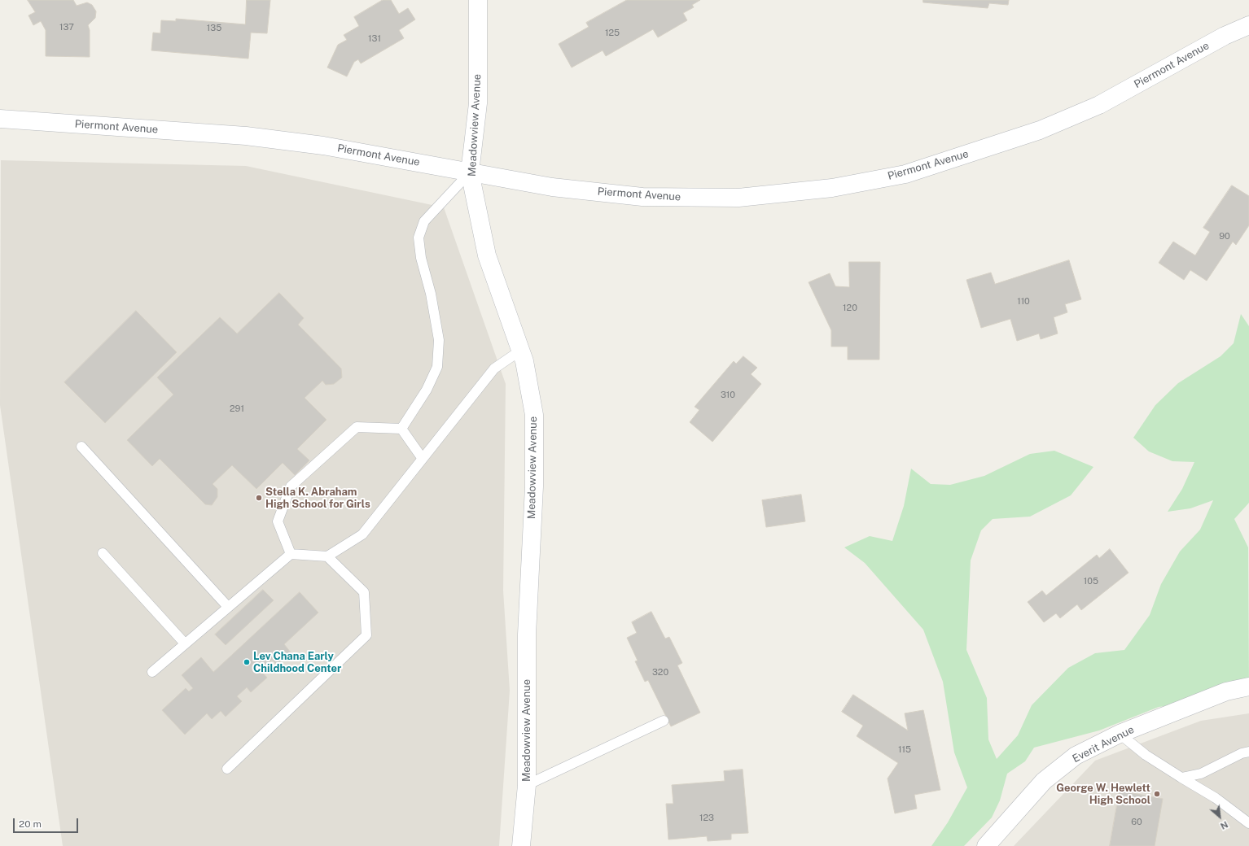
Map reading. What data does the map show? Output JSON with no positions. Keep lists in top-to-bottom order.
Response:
{
  "streets": {
    "street": ["Piermont Avenue", "Meadowview Avenue", "Everit Avenue"]
  },
  "crossings": [
    ["Piermont Avenue", "Meadowview Avenue"]
  ],
  "places": ["Stella K. Abraham High School for Girls", "Lev Chana Early Childhood Center", "George W. Hewlett High School"],
  "house_numbers": [
    "137",
    "135",
    "125",
    "131",
    "90",
    "110",
    "120",
    "310",
    "291",
    "105",
    "320",
    "115",
    "123",
    "60"
  ],
  "scale_bar": "20 m",
  "north": "bottom right"
}
